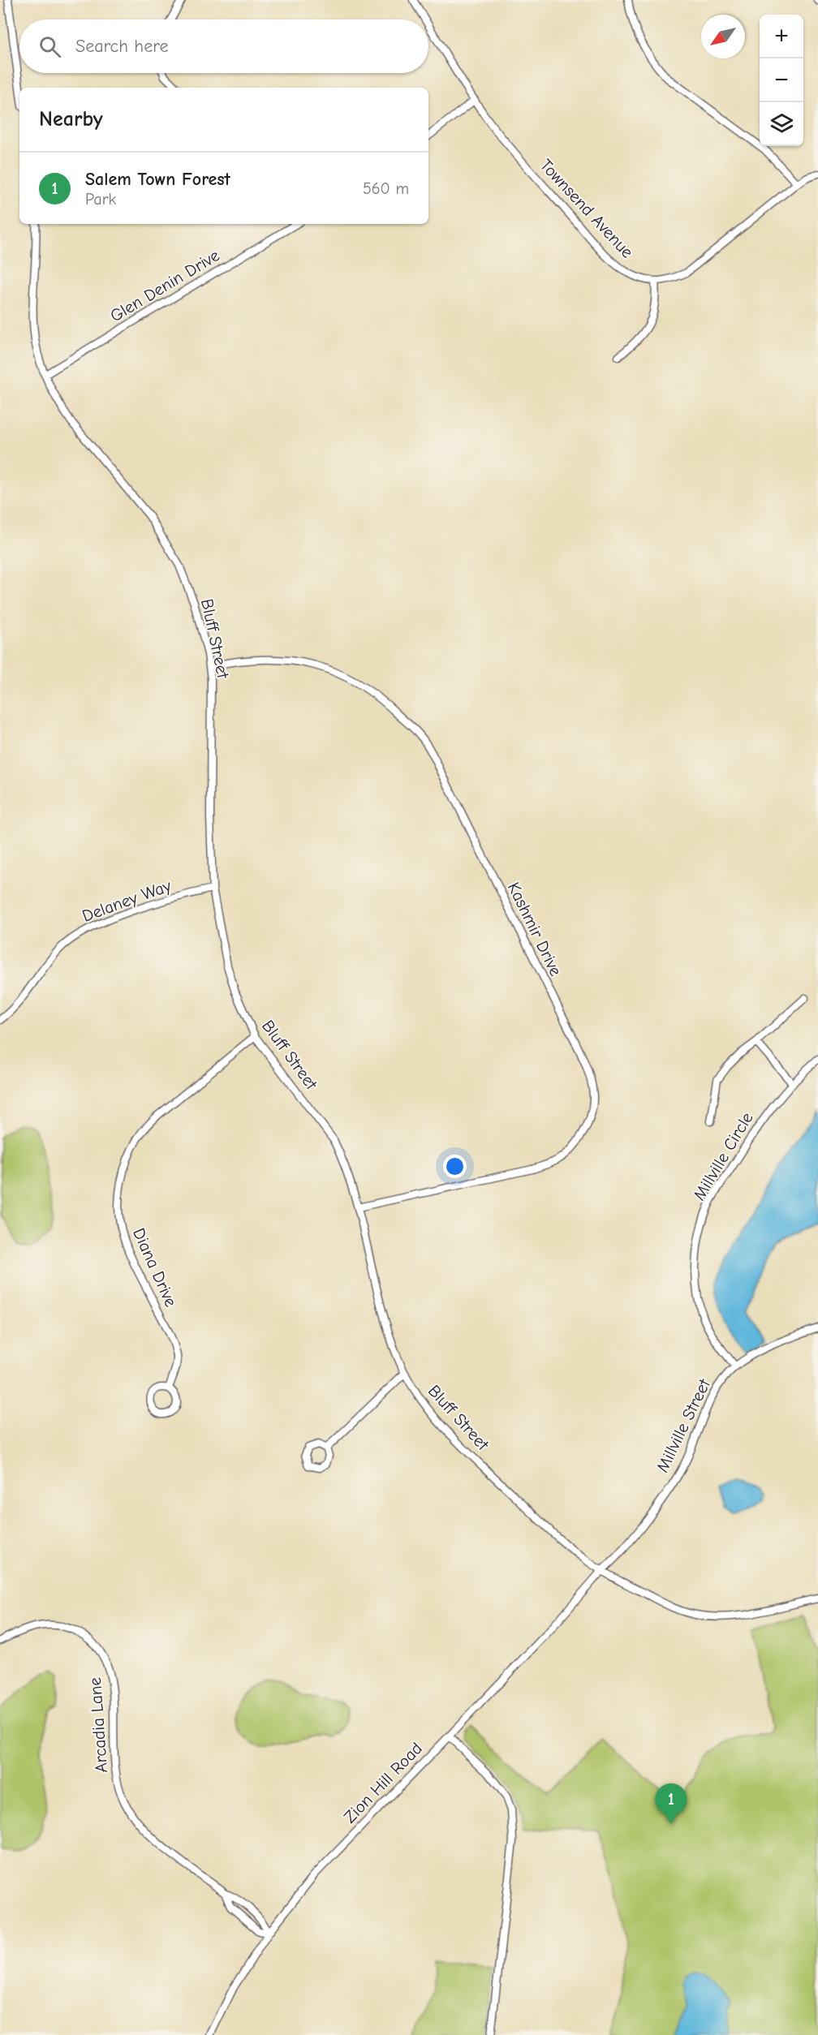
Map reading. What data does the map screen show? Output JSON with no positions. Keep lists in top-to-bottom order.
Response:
{
  "streets": {
    "street": [
      "Townsend Avenue",
      "Glen Denin Drive",
      "Bluff Street",
      "Delaney Way",
      "Kashmir Drive",
      "Millville Circle",
      "Diana Drive",
      "Millville Street",
      "Arcadia Lane",
      "Zion Hill Road"
    ]
  },
  "crossings": [
    ["Glen Denin Drive", "Bluff Street"],
    ["Bluff Street", "Delaney Way"],
    ["Bluff Street", "Kashmir Drive"],
    ["Bluff Street", "Diana Drive"],
    ["Bluff Street", "Millville Street"],
    ["Bluff Street", "Zion Hill Road"],
    ["Millville Circle", "Millville Street"],
    ["Millville Street", "Zion Hill Road"],
    ["Arcadia Lane", "Zion Hill Road"]
  ],
  "north": "bottom left",
  "page": {
    "map_buttons": ["+", "−"],
    "search": "Search here",
    "heading": "Nearby",
    "list": [
      {
        "mark": "1",
        "name": "Salem Town Forest",
        "note": "Park",
        "value": "560 m"
      }
    ],
    "pins": "1"
  }
}
